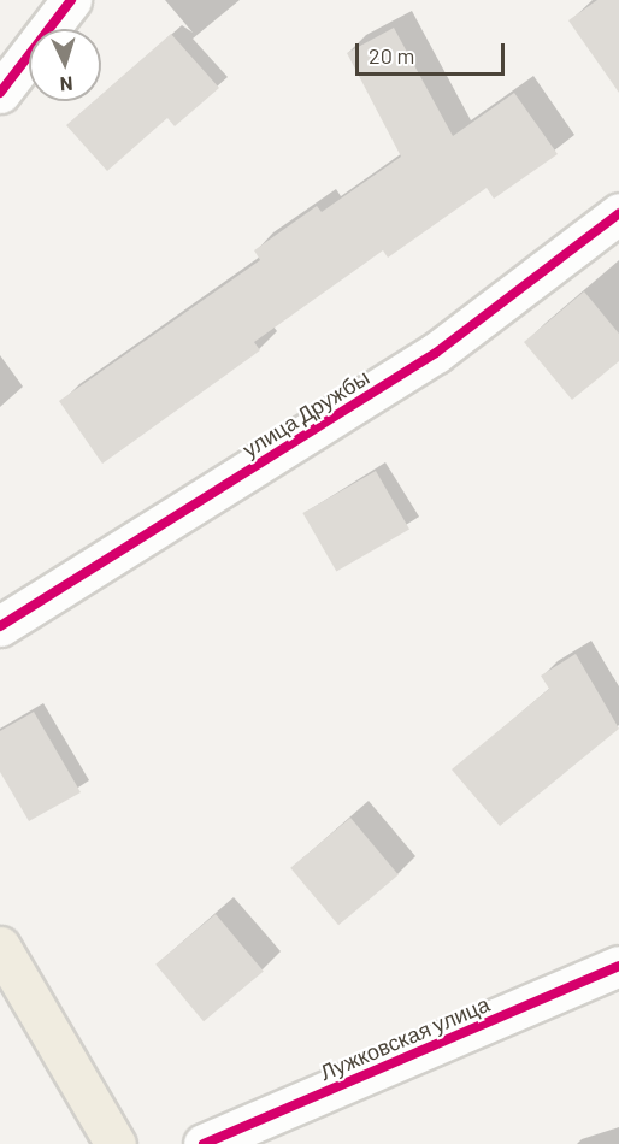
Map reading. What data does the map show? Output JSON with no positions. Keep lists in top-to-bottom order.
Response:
{
  "streets": {
    "street": ["улица Дружбы", "Лужковская улица"]
  },
  "scale_bar": "20 m",
  "north": "bottom"
}
